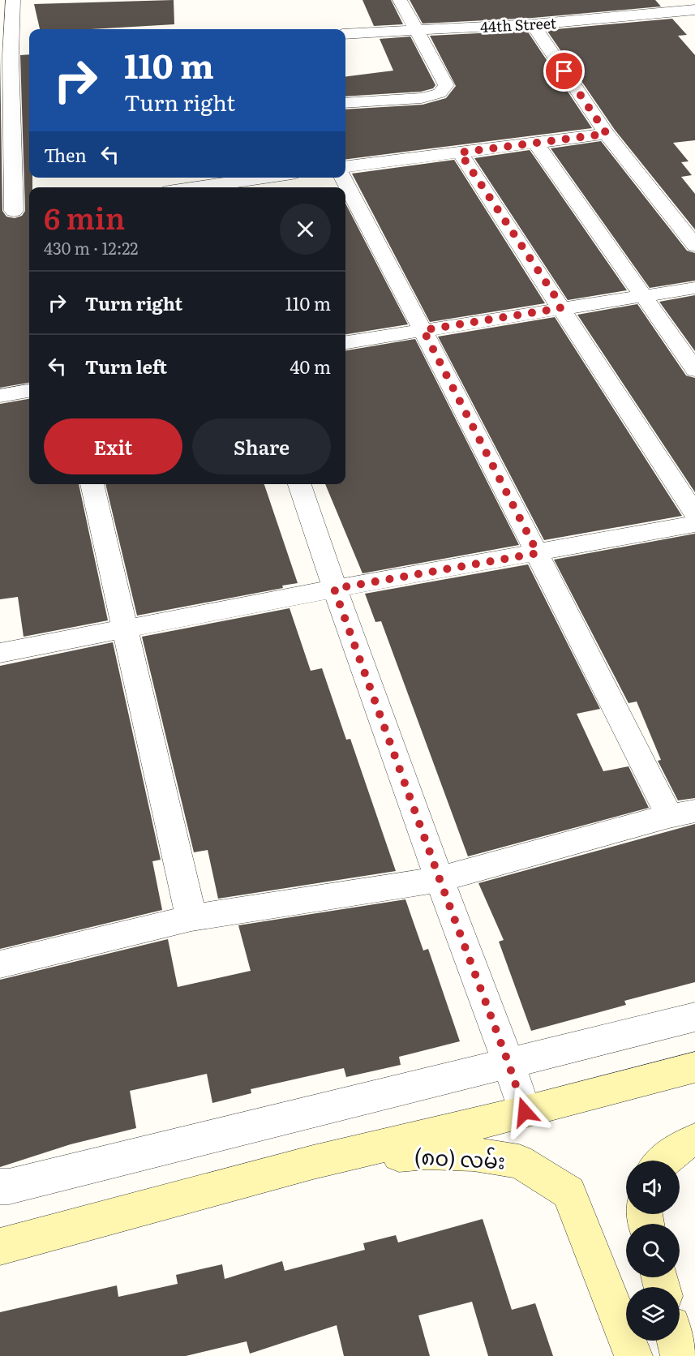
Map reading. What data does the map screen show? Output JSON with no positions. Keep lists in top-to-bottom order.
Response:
{
  "streets": {
    "street": ["44th Street", "(၈၀) လမ်း"]
  },
  "page": {
    "turn": ["110 m", "Turn right"],
    "then": "Then",
    "heading": ["6 min", "430 m · 12:22"],
    "list": [
      {
        "name": "Turn right",
        "value": "110 m"
      },
      {
        "name": "Turn left",
        "value": "40 m"
      }
    ],
    "buttons": ["Exit", "Share"]
  }
}
